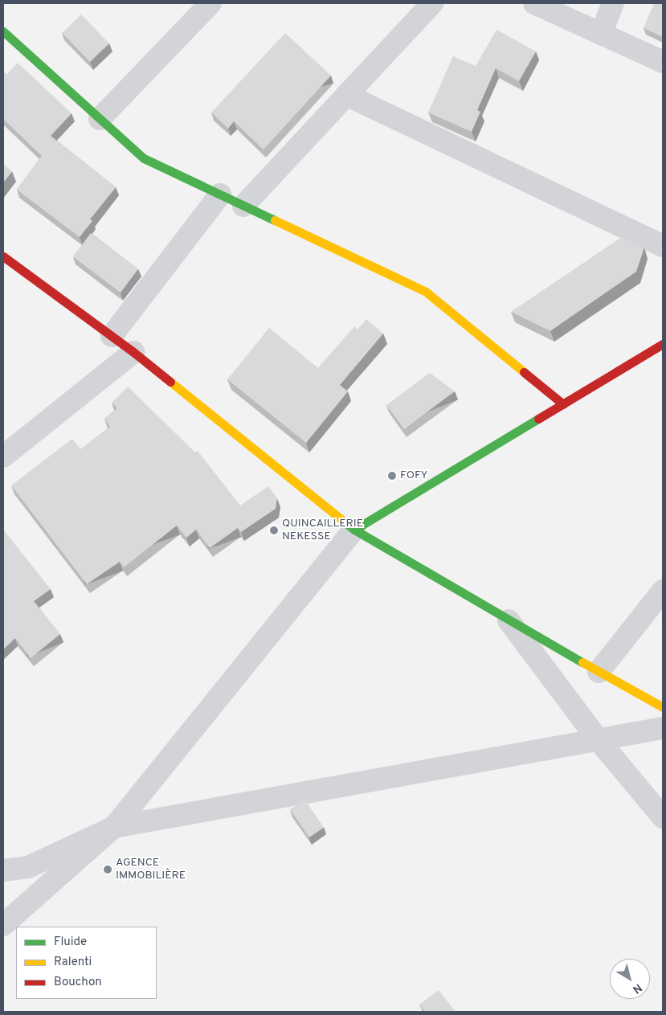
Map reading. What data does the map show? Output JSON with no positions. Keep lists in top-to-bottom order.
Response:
{
  "places": ["FOFY", "QUINCAILLERIE NEKESSE", "AGENCE IMMOBILIÈRE"],
  "legend": ["Fluide", "Ralenti", "Bouchon"],
  "north": "bottom right"
}
